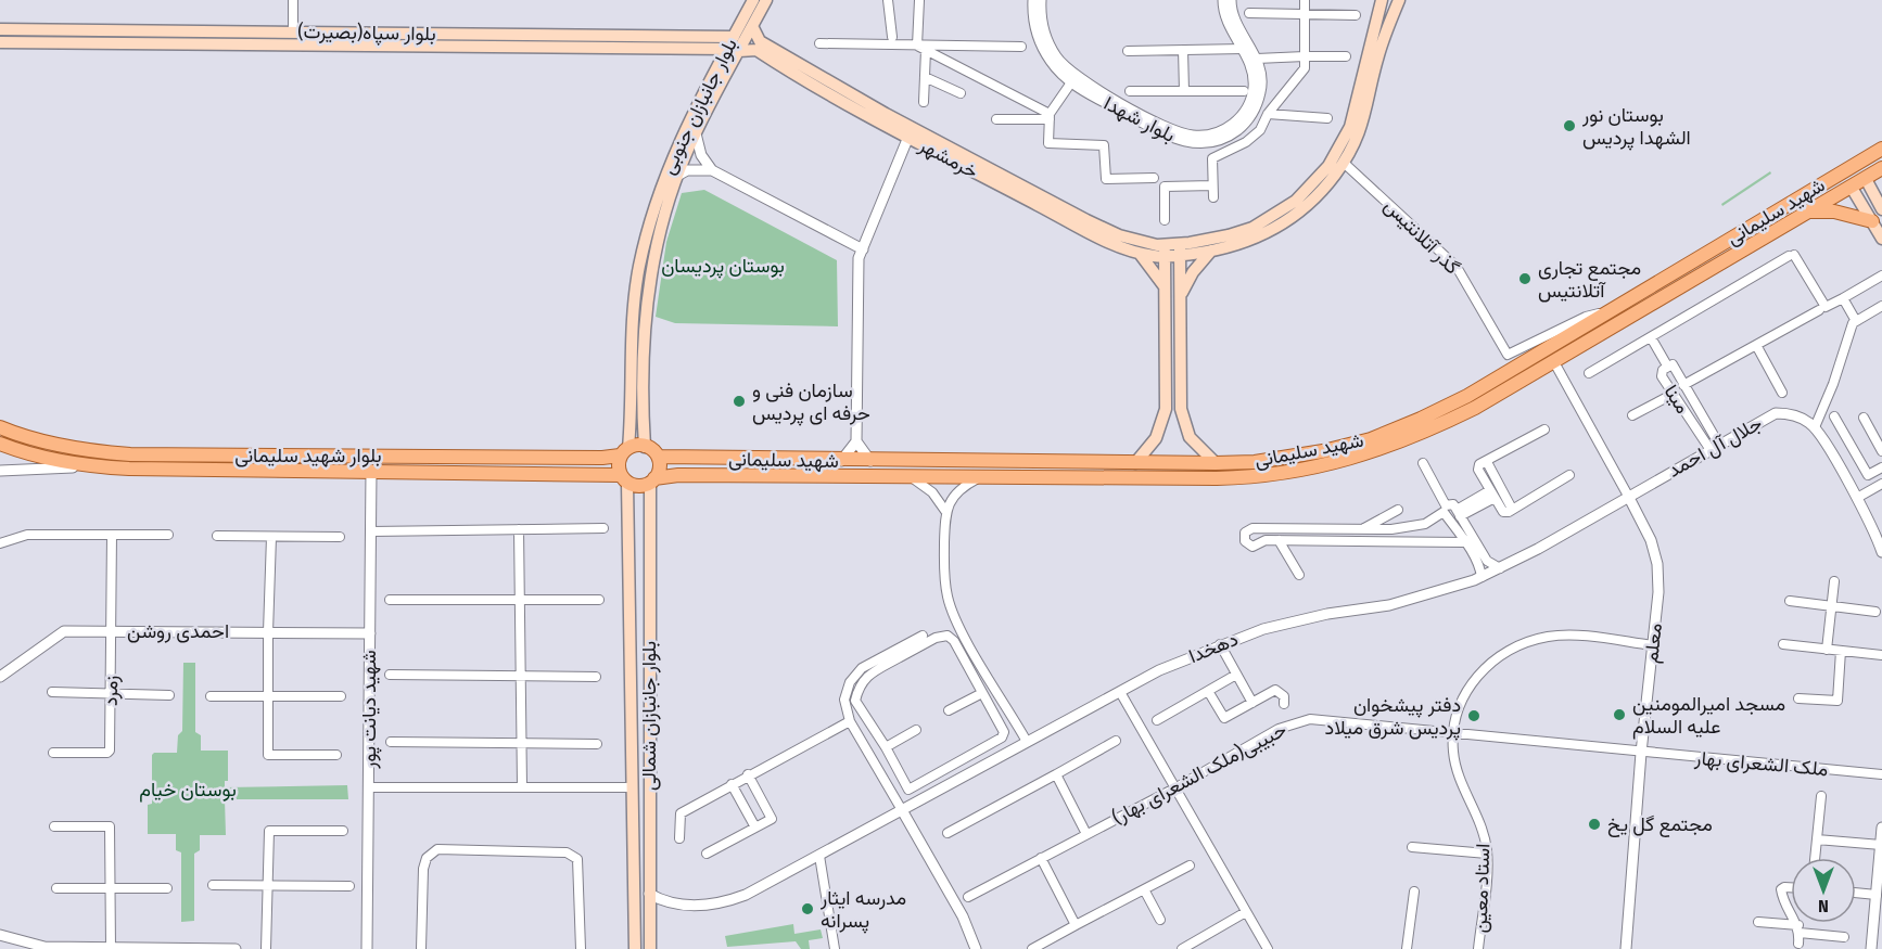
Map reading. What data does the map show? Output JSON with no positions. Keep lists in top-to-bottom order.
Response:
{
  "streets": {
    "main road": [
      "بلوار سپاه(بصیرت)",
      "بلوار جانبازان جنوبی",
      "خرمشهر",
      "شهید سلیمانی",
      "بلوار شهید سلیمانی",
      "بلوار جانبازان شمالی"
    ],
    "street": [
      "بلوار شهدا",
      "گذر آتلانتیس",
      "مینا",
      "جلال آل احمد",
      "احمدی روشن",
      "معلم",
      "دهخدا",
      "زمرد",
      "شهید دیانت پور",
      "ملک الشعرای بهار",
      "حبیبی(ملک الشعرای بهار)",
      "استاد معین"
    ]
  },
  "crossings": [
    ["بلوار سپاه(بصیرت)", "بلوار جانبازان جنوبی"],
    ["بلوار جانبازان جنوبی", "شهید سلیمانی"],
    ["بلوار جانبازان جنوبی", "بلوار شهید سلیمانی"],
    ["بلوار جانبازان جنوبی", "بلوار جانبازان شمالی"],
    ["خرمشهر", "گذر آتلانتیس"],
    ["شهید سلیمانی", "گذر آتلانتیس"],
    ["شهید سلیمانی", "بلوار شهید سلیمانی"],
    ["شهید سلیمانی", "معلم"],
    ["شهید سلیمانی", "بلوار جانبازان شمالی"],
    ["مینا", "جلال آل احمد"],
    ["جلال آل احمد", "معلم"],
    ["جلال آل احمد", "دهخدا"],
    ["بلوار شهید سلیمانی", "شهید دیانت پور"],
    ["بلوار شهید سلیمانی", "بلوار جانبازان شمالی"],
    ["احمدی روشن", "زمرد"],
    ["احمدی روشن", "شهید دیانت پور"],
    ["معلم", "دهخدا"],
    ["معلم", "ملک الشعرای بهار"],
    ["معلم", "حبیبی(ملک الشعرای بهار)"],
    ["معلم", "استاد معین"],
    ["دهخدا", "بلوار جانبازان شمالی"],
    ["ملک الشعرای بهار", "حبیبی(ملک الشعرای بهار)"],
    ["حبیبی(ملک الشعرای بهار)", "استاد معین"]
  ],
  "parks": ["بوستان پردیسان", "بوستان خیام"],
  "places": [
    "بوستان نور الشهدا پردیس",
    "مجتمع تجاری آتلانتیس",
    "سازمان فنی و حرفه ای پردیس",
    "مسجد امیرالمومنین علیه السلام",
    "دفتر پیشخوان پردیس شرق میلاد",
    "مجتمع گل یخ",
    "مدرسه ایثار پسرانه"
  ],
  "north": "bottom"
}
